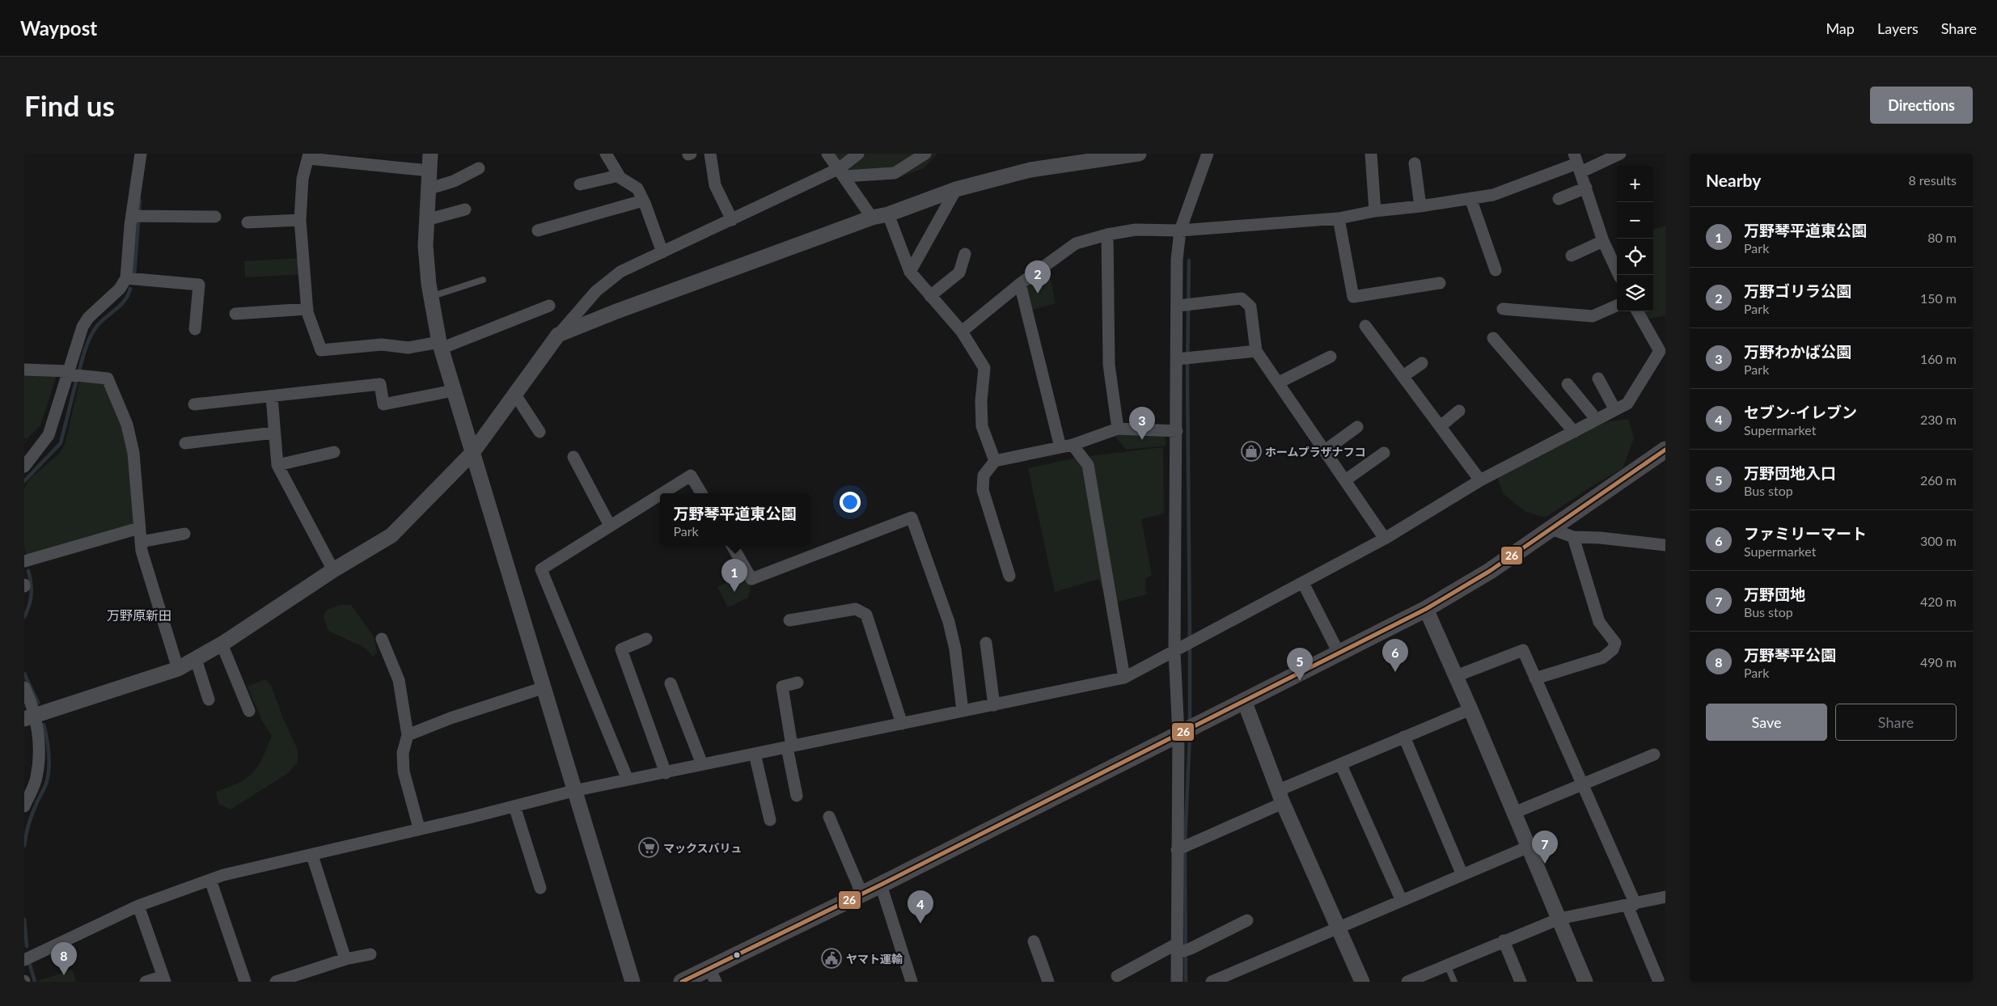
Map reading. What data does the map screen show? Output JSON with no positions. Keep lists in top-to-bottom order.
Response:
{
  "districts": ["万野原新田"],
  "places": {
    "shop": ["ホームプラザナフコ"],
    "supermarket": ["マックスバリュ"],
    "public building": ["ヤマト運輸"]
  },
  "lines": ["transit line 26"],
  "page": {
    "header": "Waypost",
    "nav": ["Map", "Layers", "Share"],
    "buttons": [
      "Directions",
      ["Save", "Share"]
    ],
    "title": "Find us",
    "heading": ["Nearby", "8 results"],
    "map_buttons": ["+", "−"],
    "list": [
      {
        "mark": "1",
        "name": "万野琴平道東公園",
        "note": "Park",
        "value": "80 m"
      },
      {
        "mark": "2",
        "name": "万野ゴリラ公園",
        "note": "Park",
        "value": "150 m"
      },
      {
        "mark": "3",
        "name": "万野わかば公園",
        "note": "Park",
        "value": "160 m"
      },
      {
        "mark": "4",
        "name": "セブン-イレブン",
        "note": "Supermarket",
        "value": "230 m"
      },
      {
        "mark": "5",
        "name": "万野団地入口",
        "note": "Bus stop",
        "value": "260 m"
      },
      {
        "mark": "6",
        "name": "ファミリーマート",
        "note": "Supermarket",
        "value": "300 m"
      },
      {
        "mark": "7",
        "name": "万野団地",
        "note": "Bus stop",
        "value": "420 m"
      },
      {
        "mark": "8",
        "name": "万野琴平公園",
        "note": "Park",
        "value": "490 m"
      }
    ],
    "pins": [
      "2",
      "3",
      "1",
      "6",
      "5",
      "7",
      "4",
      "8"
    ],
    "popup": ["万野琴平道東公園", "Park"]
  }
}
